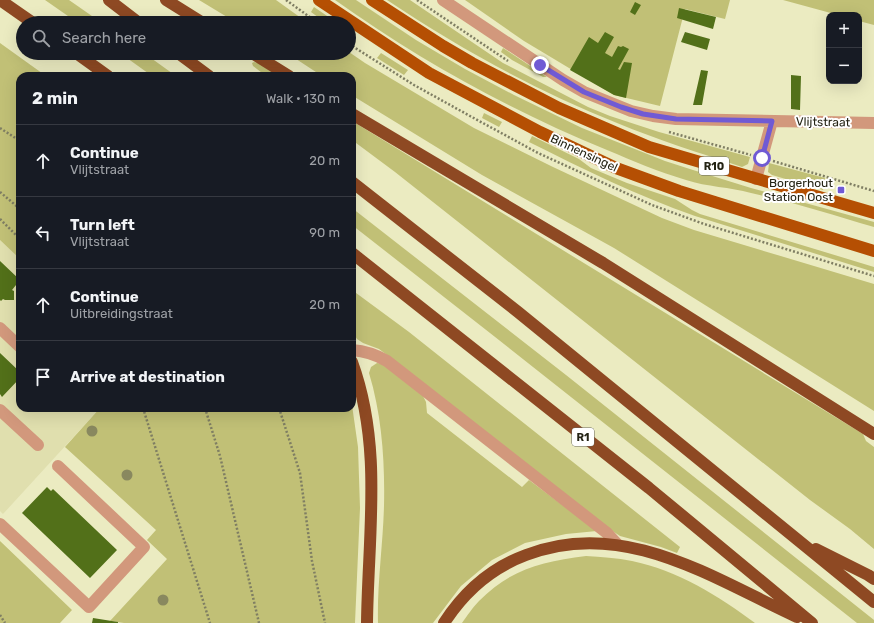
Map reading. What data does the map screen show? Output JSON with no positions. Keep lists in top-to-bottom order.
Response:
{
  "streets": {
    "highway": ["R1"],
    "main road": ["Binnensingel", "R10"],
    "street": ["Vlijtstraat"]
  },
  "places": {
    "transit": ["Borgerhout Station Oost"]
  },
  "page": {
    "map_buttons": ["+", "−"],
    "search": "Search here",
    "heading": ["2 min", "Walk · 130 m"],
    "list": [
      ["Continue", "Vlijtstraat", "20 m"],
      ["Turn left", "Vlijtstraat", "90 m"],
      ["Continue", "Uitbreidingstraat", "20 m"],
      "Arrive at destination"
    ]
  }
}
